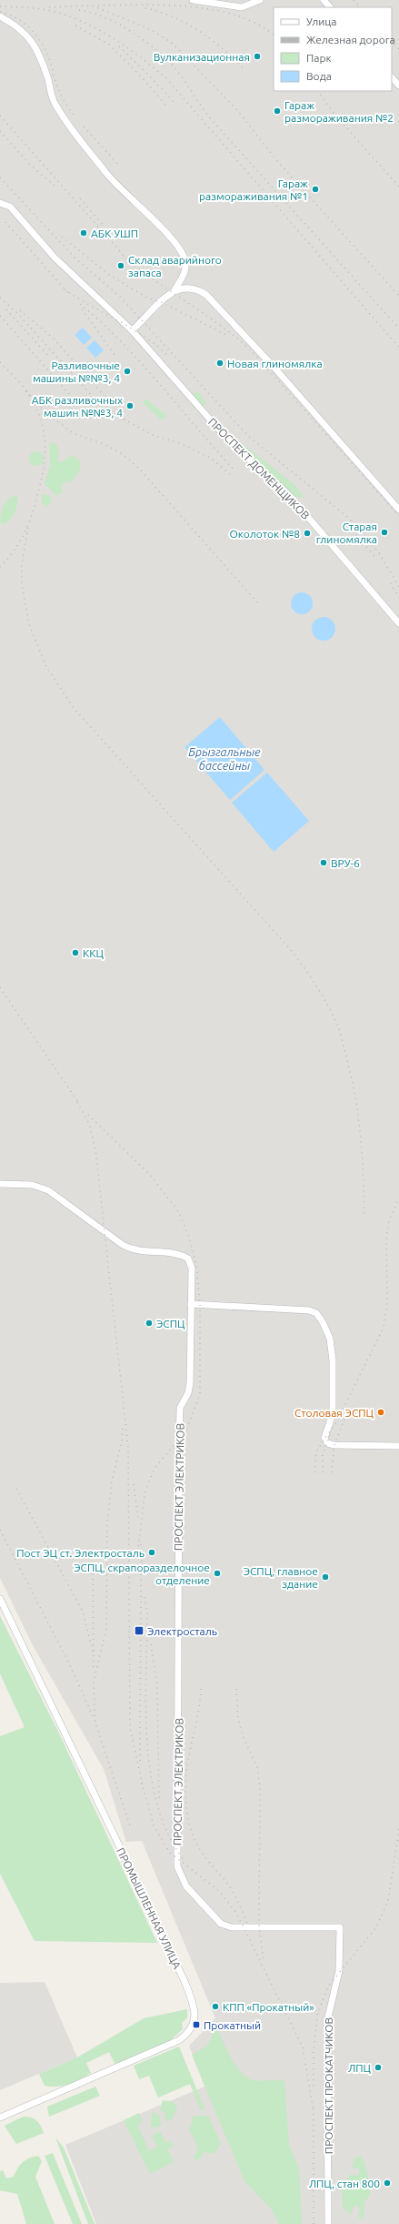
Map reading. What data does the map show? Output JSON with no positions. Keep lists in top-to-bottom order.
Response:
{
  "streets": {
    "street": [
      "ПРОСПЕКТ ДОМЕНЩИКОВ",
      "ПРОСПЕКТ ЭЛЕКТРИКОВ",
      "ПРОМЫШЛЕННАЯ УЛИЦА",
      "ПРОСПЕКТ ПРОКАТЧИКОВ"
    ]
  },
  "crossings": [
    ["ПРОСПЕКТ ЭЛЕКТРИКОВ", "ПРОСПЕКТ ПРОКАТЧИКОВ"]
  ],
  "water": ["Брызгальные бассейны"],
  "places": {
    "other": [
      "Вулканизационная",
      "Гараж размораживания №2",
      "Гараж размораживания №1",
      "АБК УШП",
      "Склад аварийного запаса",
      "Новая глиномялка",
      "Разливочные машины №№3, 4",
      "АБК разливочных машин №№3, 4",
      "Старая глиномялка",
      "Околоток №8",
      "ВРУ-6",
      "ККЦ",
      "ЭСПЦ",
      "Столовая ЭСПЦ",
      "Пост ЭЦ ст. Электросталь",
      "ЭСПЦ, скрапоразделочное отделение",
      "ЭСПЦ, главное здание",
      "КПП «Прокатный»",
      "ЛПЦ",
      "ЛПЦ, стан 800"
    ],
    "transit": ["Электросталь", "Прокатный"]
  },
  "legend": [
    "Улица",
    "Железная дорога",
    "Парк",
    "Вода"
  ]
}
